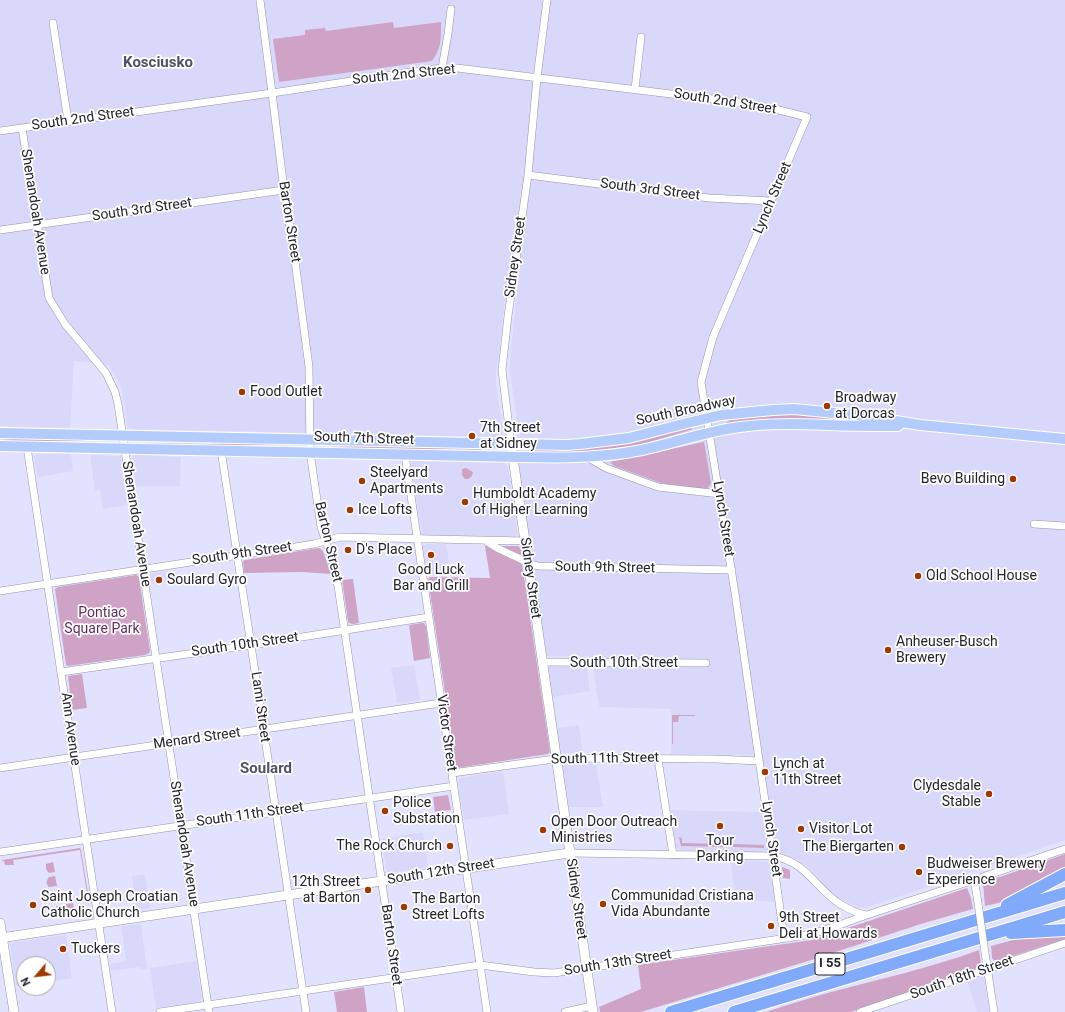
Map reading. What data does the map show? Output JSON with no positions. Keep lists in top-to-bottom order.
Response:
{
  "streets": {
    "highway": ["I 55"],
    "main road": ["South Broadway", "South 7th Street"],
    "street": [
      "South 2nd Street",
      "South 3rd Street",
      "Lynch Street",
      "Shenandoah Avenue",
      "Barton Street",
      "Sidney Street",
      "South 9th Street",
      "South 10th Street",
      "Lami Street",
      "Ann Avenue",
      "Victor Street",
      "Menard Street",
      "South 11th Street",
      "South 12th Street",
      "South 13th Street",
      "South 18th Street"
    ]
  },
  "crossings": [
    ["South 2nd Street", "Lynch Street"],
    ["South 2nd Street", "Shenandoah Avenue"],
    ["South 2nd Street", "Barton Street"],
    ["South 2nd Street", "Sidney Street"],
    ["South 3rd Street", "Lynch Street"],
    ["South 3rd Street", "Shenandoah Avenue"],
    ["South 3rd Street", "Barton Street"],
    ["South 3rd Street", "Sidney Street"],
    ["Lynch Street", "South Broadway"],
    ["Lynch Street", "South 9th Street"],
    ["Lynch Street", "South 11th Street"],
    ["Lynch Street", "South 12th Street"],
    ["Lynch Street", "South 13th Street"],
    ["Shenandoah Avenue", "South 7th Street"],
    ["Shenandoah Avenue", "South 9th Street"],
    ["Shenandoah Avenue", "South 10th Street"],
    ["Shenandoah Avenue", "Menard Street"],
    ["Shenandoah Avenue", "South 11th Street"],
    ["Shenandoah Avenue", "South 12th Street"],
    ["Shenandoah Avenue", "South 13th Street"],
    ["Barton Street", "South 7th Street"],
    ["Barton Street", "South 9th Street"],
    ["Barton Street", "South 10th Street"],
    ["Barton Street", "Menard Street"],
    ["Barton Street", "South 11th Street"],
    ["Barton Street", "South 12th Street"],
    ["Barton Street", "South 13th Street"],
    ["Sidney Street", "South 7th Street"],
    ["Sidney Street", "South 9th Street"],
    ["Sidney Street", "South 10th Street"],
    ["Sidney Street", "South 11th Street"],
    ["Sidney Street", "South 12th Street"],
    ["Sidney Street", "South 13th Street"],
    ["South Broadway", "South 7th Street"],
    ["South 7th Street", "Lami Street"],
    ["South 7th Street", "Ann Avenue"],
    ["South 7th Street", "Victor Street"],
    ["South 9th Street", "Lami Street"],
    ["South 9th Street", "Ann Avenue"],
    ["South 9th Street", "Victor Street"],
    ["South 10th Street", "Lami Street"],
    ["South 10th Street", "Ann Avenue"],
    ["South 10th Street", "Victor Street"],
    ["Lami Street", "Menard Street"],
    ["Lami Street", "South 11th Street"],
    ["Lami Street", "South 12th Street"],
    ["Lami Street", "South 13th Street"],
    ["Ann Avenue", "Menard Street"],
    ["Ann Avenue", "South 11th Street"],
    ["Ann Avenue", "South 12th Street"],
    ["Victor Street", "Menard Street"],
    ["Victor Street", "South 11th Street"],
    ["Victor Street", "South 12th Street"],
    ["Victor Street", "South 13th Street"],
    ["South 12th Street", "South 13th Street"]
  ],
  "districts": ["Kosciusko", "Soulard"],
  "parks": ["Pontiac Square Park"],
  "places": [
    "Food Outlet",
    "Broadway at Dorcas",
    "7th Street at Sidney",
    "Bevo Building",
    "Steelyard Apartments",
    "Humboldt Academy of Higher Learning",
    "Ice Lofts",
    "D's Place",
    "Good Luck Bar and Grill",
    "Old School House",
    "Soulard Gyro",
    "Anheuser-Busch Brewery",
    "Lynch at 11th Street",
    "Clydesdale Stable",
    "Police Substation",
    "Tour Parking",
    "Visitor Lot",
    "Open Door Outreach Ministries",
    "The Rock Church",
    "The Biergarten",
    "Budweiser Brewery Experience",
    "12th Street at Barton",
    "Communidad Cristiana Vida Abundante",
    "Saint Joseph Croatian Catholic Church",
    "The Barton Street Lofts",
    "9th Street Deli at Howards",
    "Tuckers"
  ],
  "north": "bottom left"
}
